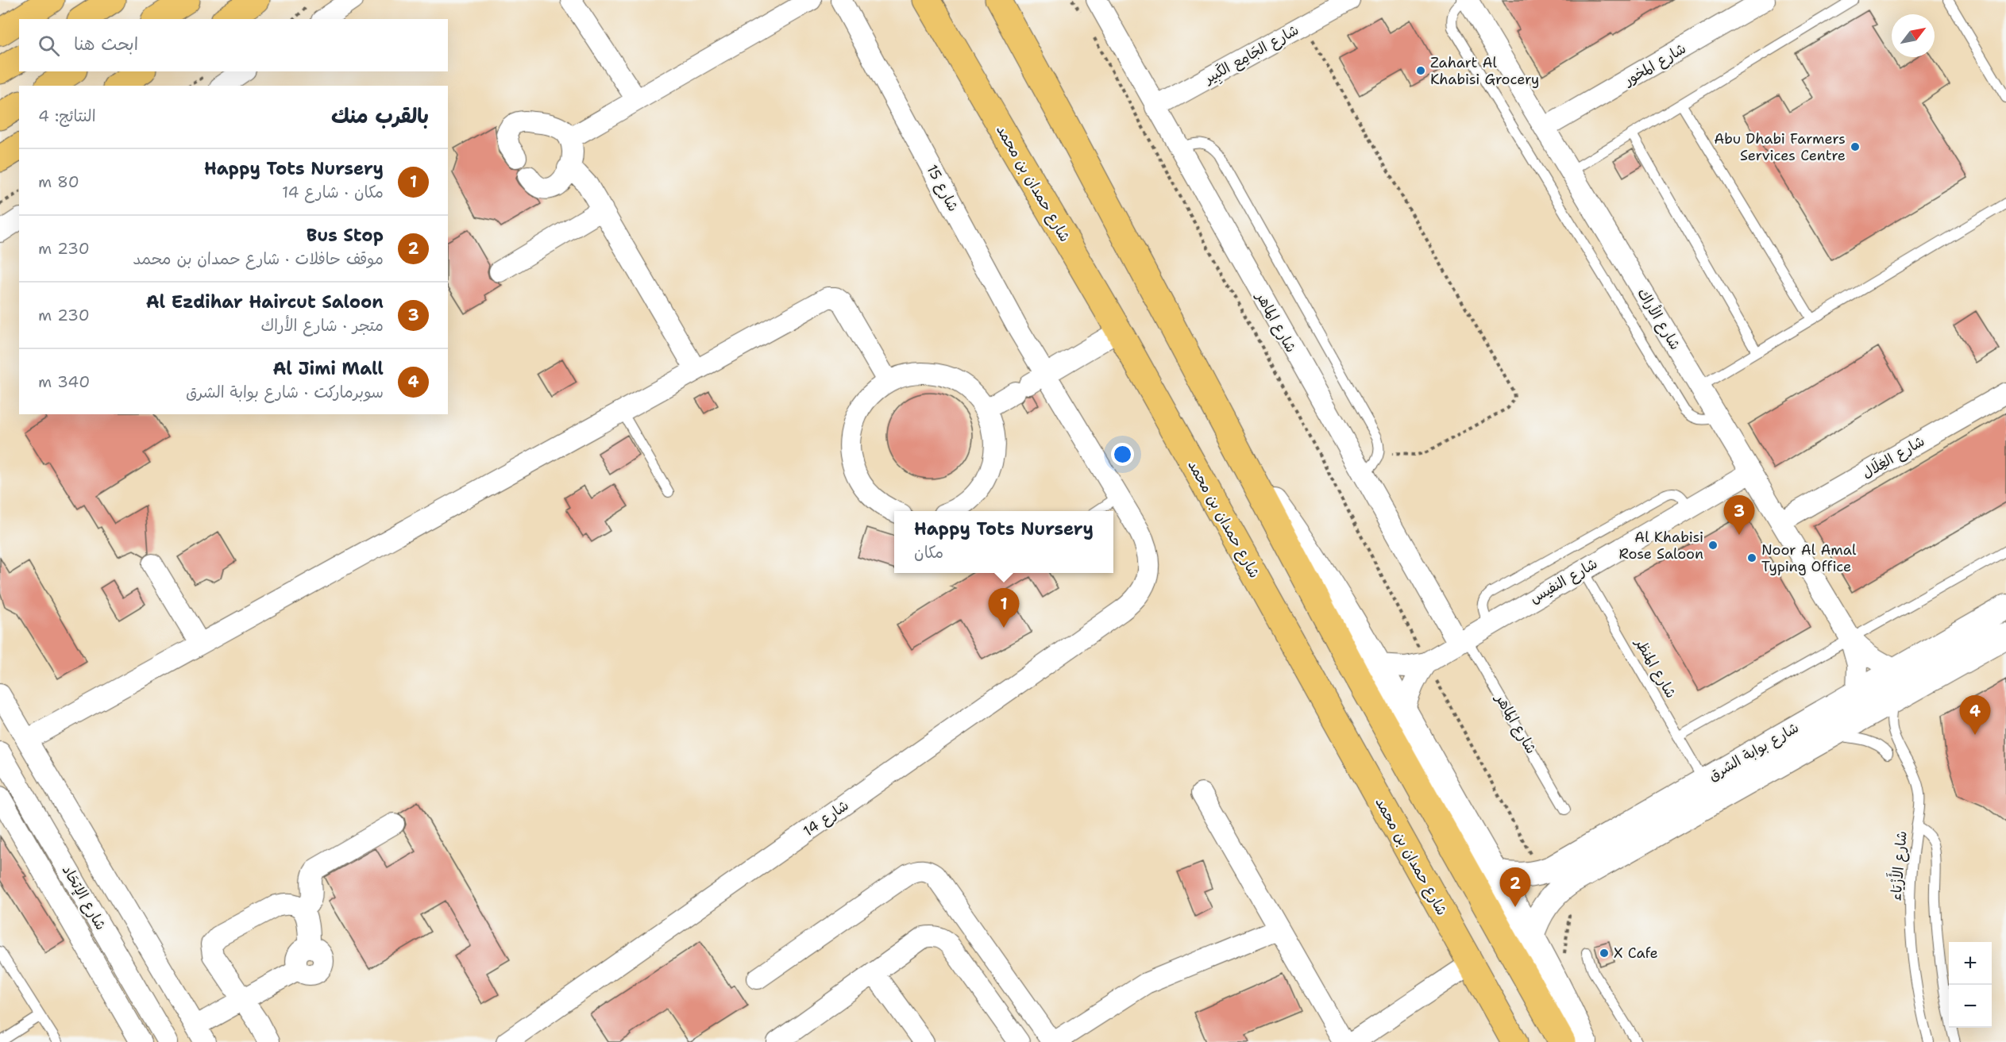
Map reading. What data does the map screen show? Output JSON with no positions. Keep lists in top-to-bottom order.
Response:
{
  "streets": {
    "main road": ["شارع حمدان بن محمد"],
    "street": [
      "شارع الجَامِع الكَبِير",
      "شارع المخور",
      "شارع 15",
      "شارع الأراك",
      "شارع الماهر",
      "شارع الغِلَال",
      "شارع النفيس",
      "شارع بوابة الشرق",
      "شارع 14",
      "شارع الإتحَاد"
    ],
    "lane": ["شارع المنظر", "شارع الأَزْيَاء"]
  },
  "crossings": [
    ["شارع الجَامِع الكَبِير", "شارع الماهر"],
    ["شارع المخور", "شارع الأراك"],
    ["شارع 15", "شارع 14"],
    ["شارع الأراك", "شارع الغِلَال"],
    ["شارع الأراك", "شارع النفيس"],
    ["شارع الأراك", "شارع بوابة الشرق"],
    ["شارع الماهر", "شارع النفيس"],
    ["شارع النفيس", "شارع المنظر"],
    ["شارع المنظر", "شارع بوابة الشرق"],
    ["شارع بوابة الشرق", "شارع الأَزْيَاء"]
  ],
  "places": [
    "Zahart Al Khabisi Grocery",
    "Abu Dhabi Farmers Services Centre",
    "Al Khabisi Rose Saloon",
    "Noor Al Amal Typing Office",
    "X Cafe"
  ],
  "north": "top right",
  "page": {
    "search": "ابحث هنا",
    "heading": ["بالقرب منك", "النتائج: 4"],
    "list": [
      {
        "mark": "1",
        "name": "Happy Tots Nursery",
        "note": "مكان · شارع 14",
        "value": "80 m"
      },
      {
        "mark": "2",
        "name": "Bus Stop",
        "note": "موقف حافلات · شارع حمدان بن محمد",
        "value": "230 m"
      },
      {
        "mark": "3",
        "name": "Al Ezdihar Haircut Saloon",
        "note": "متجر · شارع الأراك",
        "value": "230 m"
      },
      {
        "mark": "4",
        "name": "Al Jimi Mall",
        "note": "سوبرماركت · شارع بوابة الشرق",
        "value": "340 m"
      }
    ],
    "pins": [
      "3",
      "1",
      "4",
      "2"
    ],
    "popup": ["Happy Tots Nursery", "مكان"],
    "map_buttons": ["+", "−"]
  }
}
